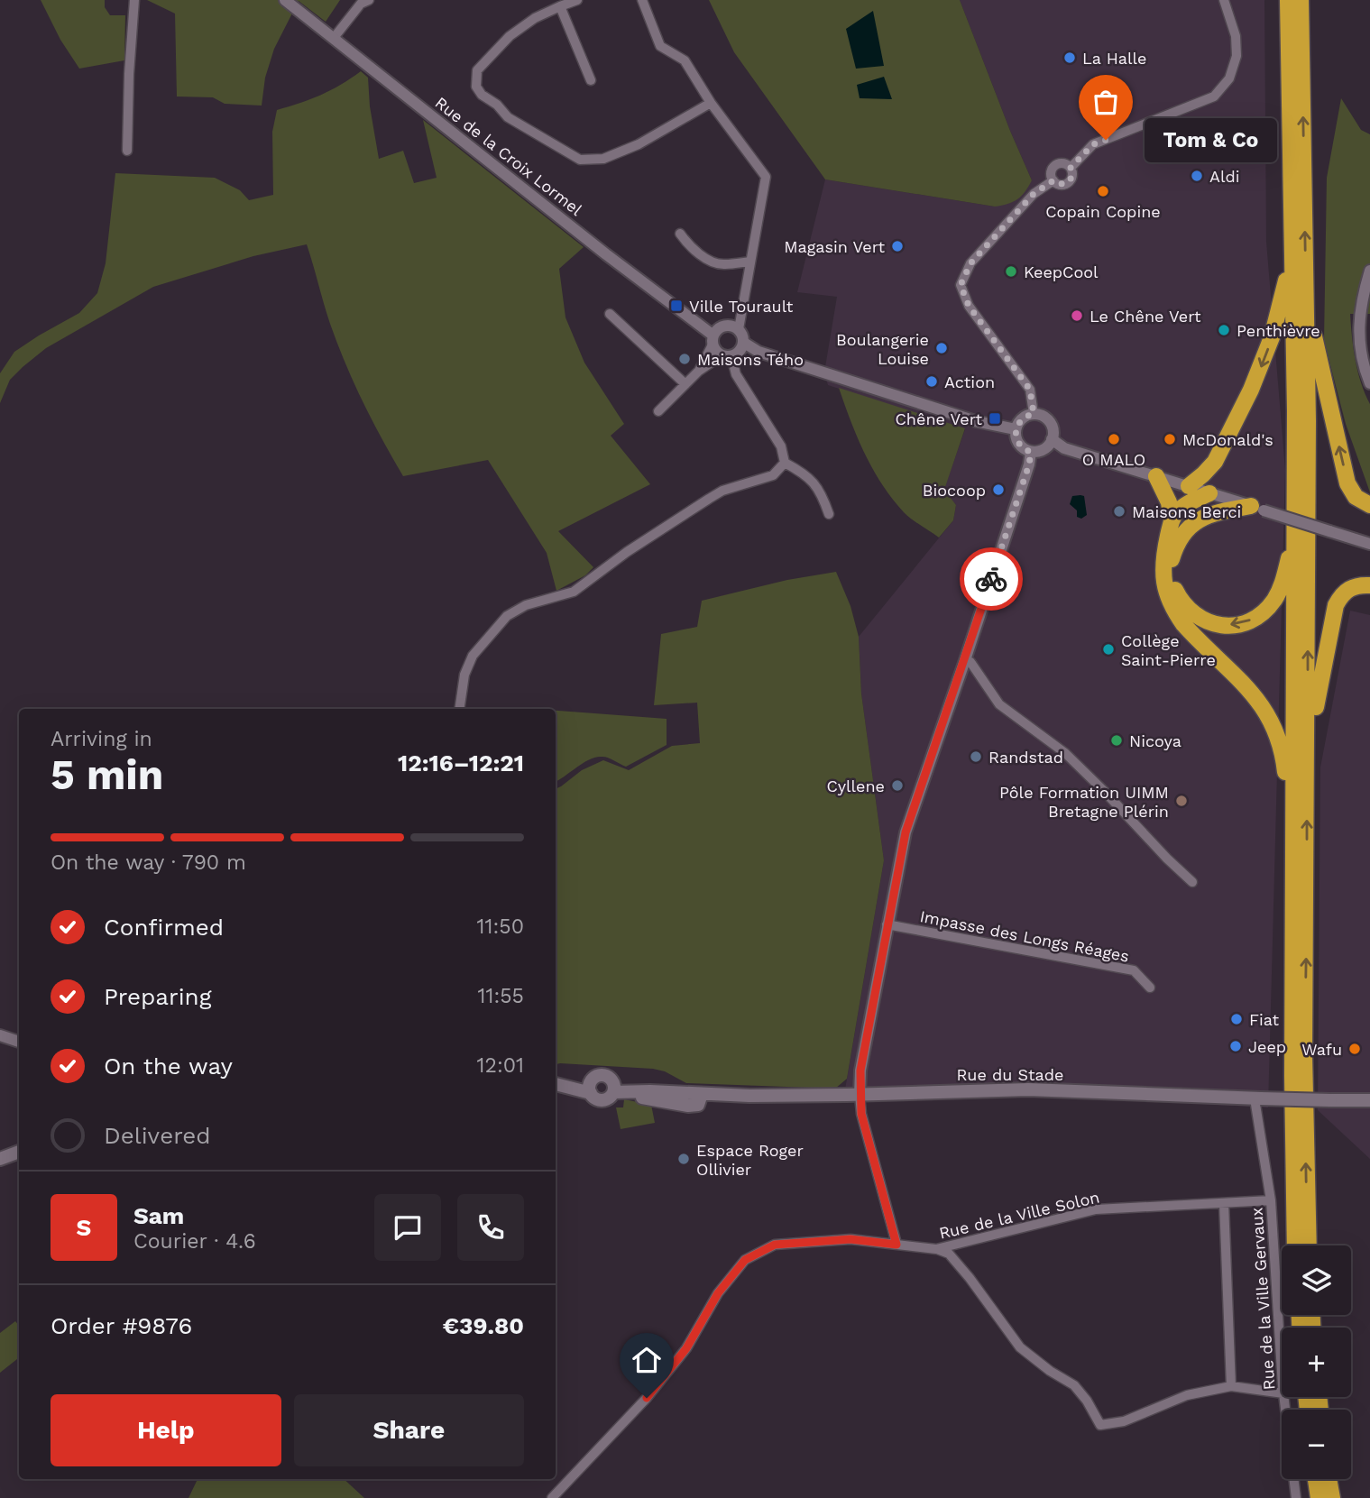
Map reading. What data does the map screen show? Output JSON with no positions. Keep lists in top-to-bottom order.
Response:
{
  "streets": {
    "main road": ["Rue du Stade"],
    "street": [
      "Rue de la Croix Lormel",
      "Impasse des Longs Réages",
      "Rue de la Ville Solon",
      "Rue de la Ville Gervaux"
    ]
  },
  "crossings": [
    ["Rue du Stade", "Rue de la Ville Gervaux"],
    ["Rue de la Ville Solon", "Rue de la Ville Gervaux"]
  ],
  "places": {
    "other": [
      "La Halle",
      "Tom & Co",
      "Aldi",
      "Copain Copine",
      "Magasin Vert",
      "KeepCool",
      "Le Chêne Vert",
      "Penthièvre",
      "Boulangerie Louise",
      "Maisons Tého",
      "Action",
      "O MALO",
      "McDonald's",
      "Biocoop",
      "Maisons Berci",
      "Collège Saint-Pierre",
      "Nicoya",
      "Randstad",
      "Cyllene",
      "Pôle Formation UIMM Bretagne Plérin",
      "Fiat",
      "Jeep",
      "Wafu",
      "Espace Roger Ollivier"
    ],
    "transit": ["Ville Tourault", "Chêne Vert"]
  },
  "page": {
    "bubble": "Tom & Co",
    "heading": ["5 min", "Arriving in", "12:16–12:21"],
    "panel": [
      "Sam",
      "Courier · 4.6",
      "Order #9876",
      "€39.80"
    ],
    "bar": "On the way · 790 m",
    "list": [
      ["Confirmed", "11:50"],
      ["Preparing", "11:55"],
      ["On the way", "12:01"],
      "Delivered"
    ],
    "round": "S",
    "map_buttons": ["+", "−"],
    "buttons": ["Help", "Share"]
  }
}
